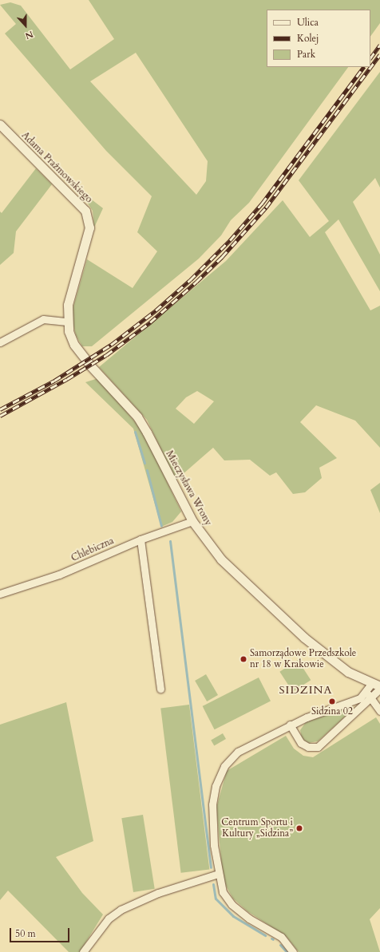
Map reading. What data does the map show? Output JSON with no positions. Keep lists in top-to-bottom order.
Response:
{
  "streets": {
    "street": ["Adama Prażmowskiego", "Mieczysława Wrony", "Chlebiczna"]
  },
  "crossings": [
    ["Adama Prażmowskiego", "Mieczysława Wrony"],
    ["Mieczysława Wrony", "Chlebiczna"]
  ],
  "districts": ["SIDZINA"],
  "places": ["Samorządowe Przedszkole nr 18 w Krakowie", "Sidzina 02", "Centrum Sportu i Kultury „Sidzina”"],
  "legend": ["Ulica", "Kolej", "Park"],
  "scale_bar": "50 m",
  "north": "bottom"
}
